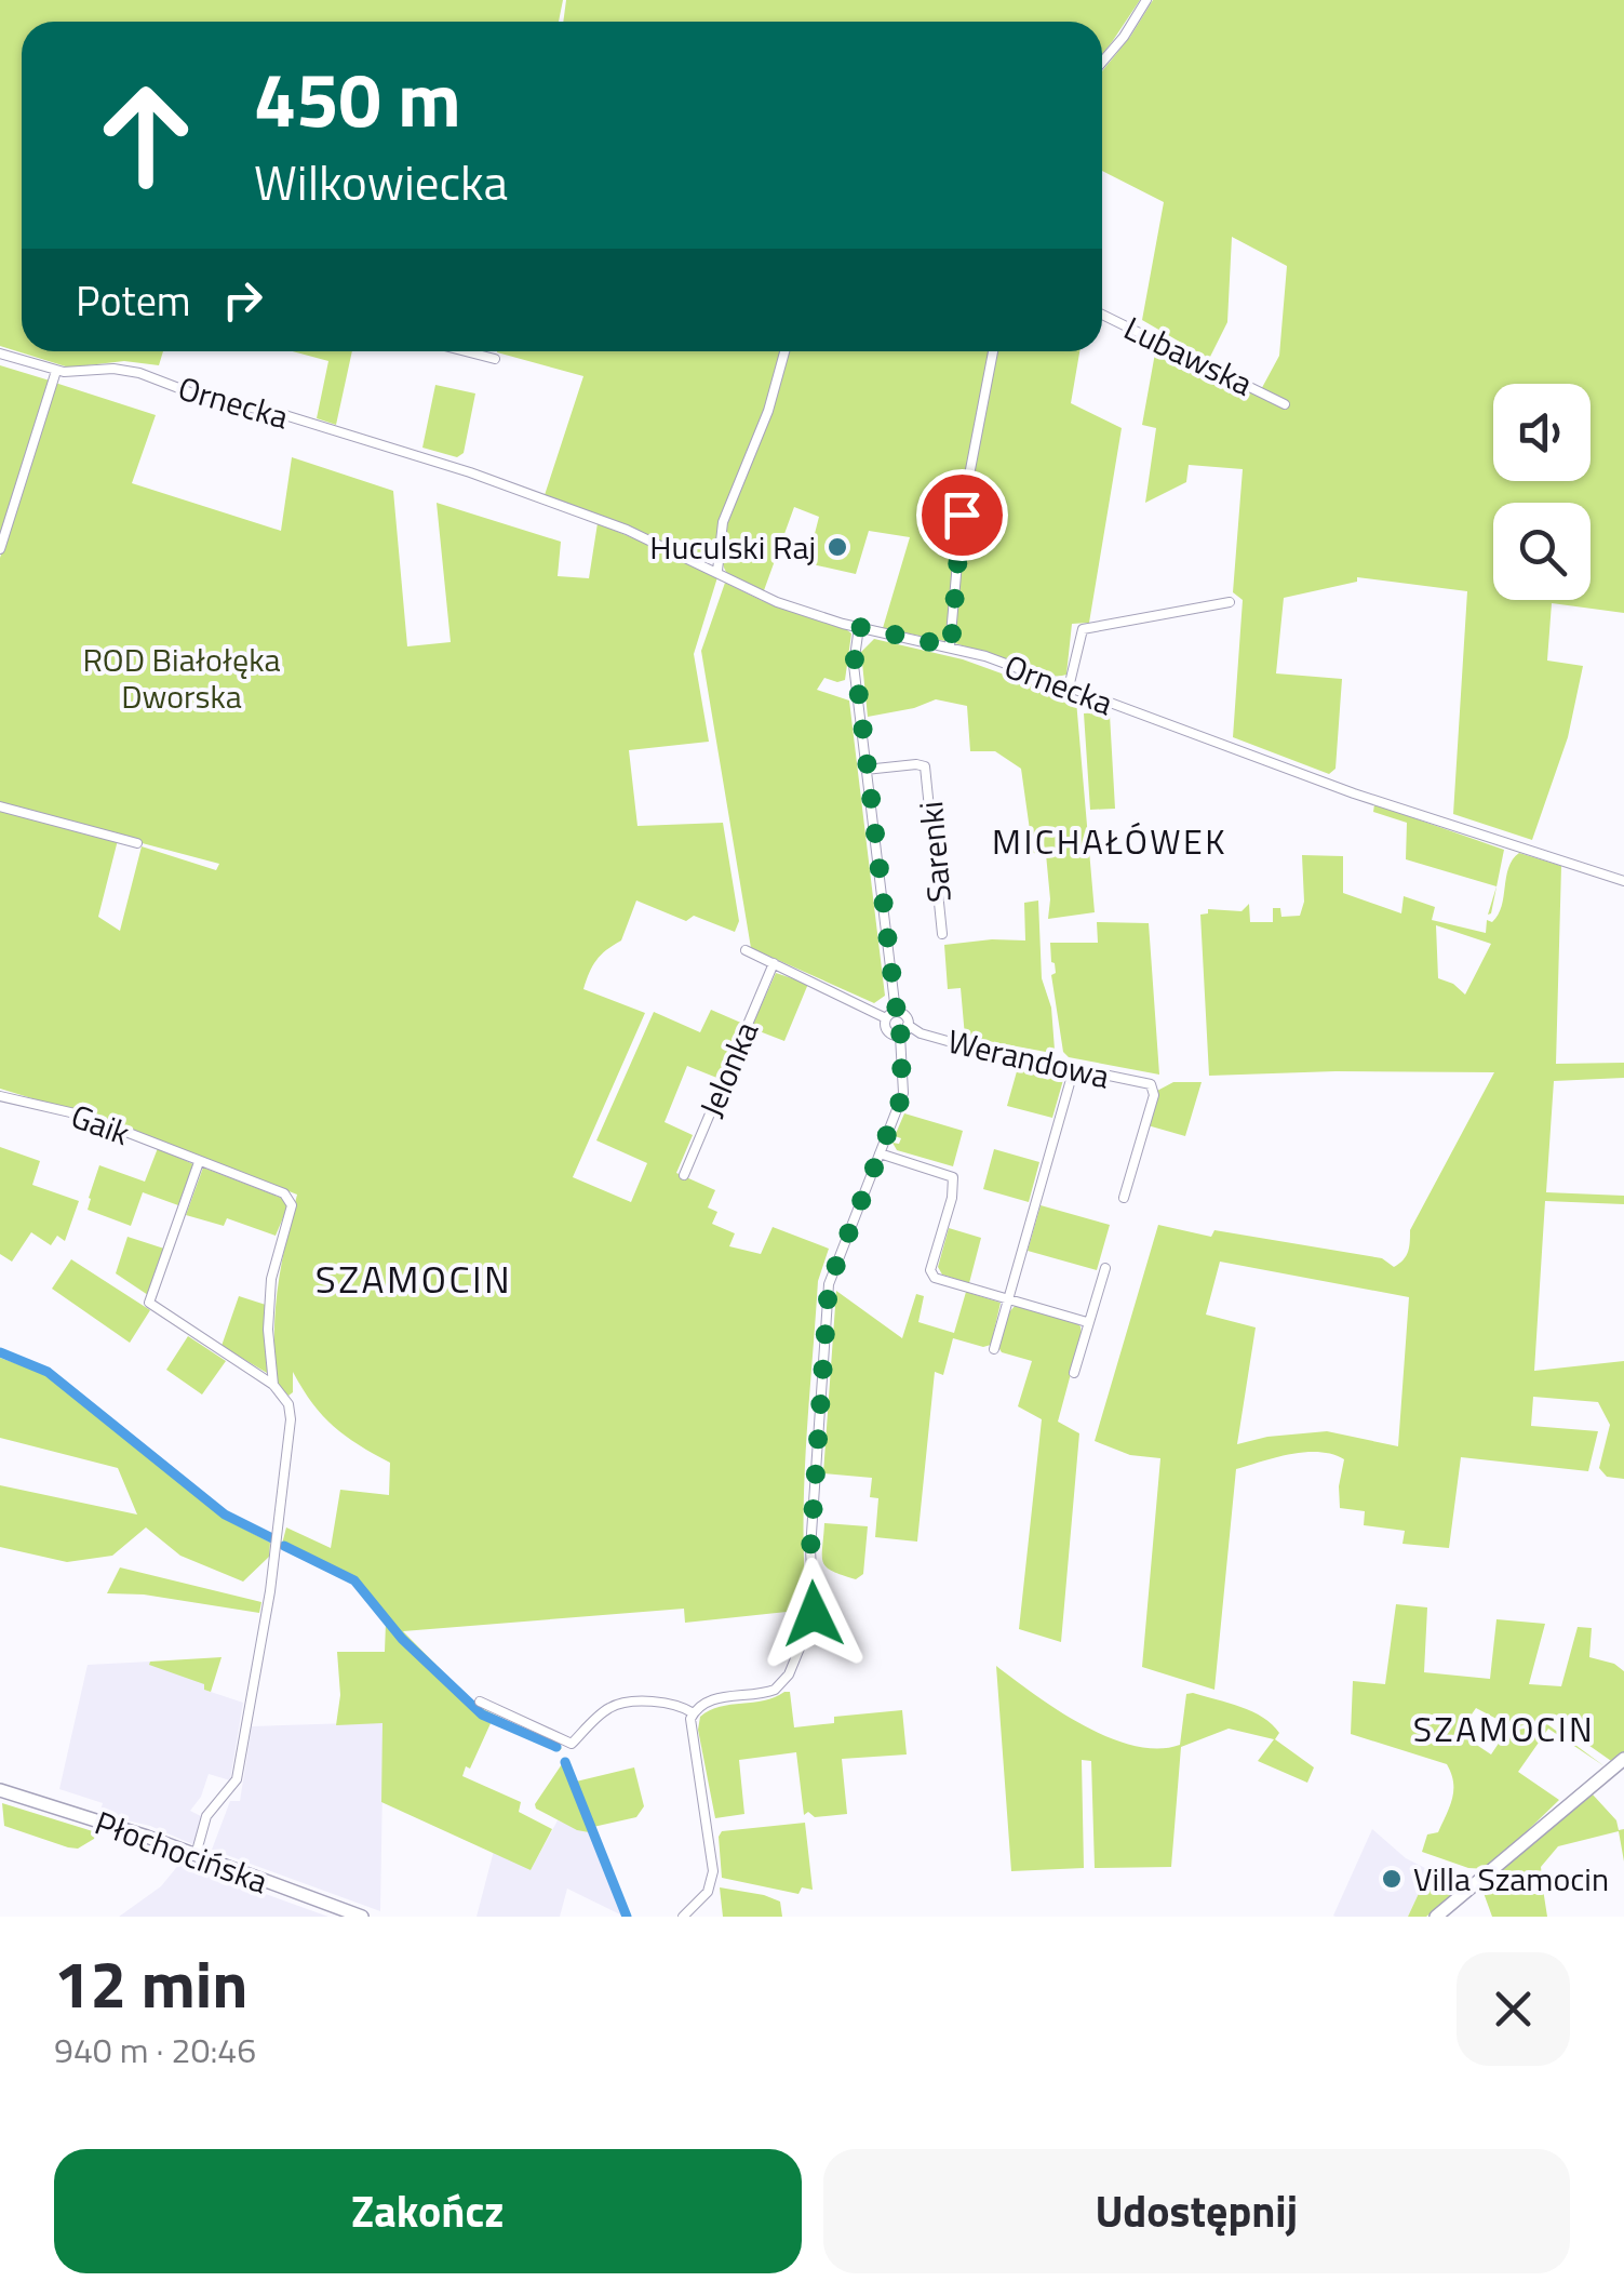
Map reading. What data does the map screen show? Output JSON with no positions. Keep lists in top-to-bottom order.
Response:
{
  "streets": {
    "main road": ["Płochocińska"],
    "street": [
      "Lubawska",
      "Ornecka",
      "Sarenki",
      "Werandowa",
      "Jelonka",
      "Gaik"
    ]
  },
  "districts": ["MICHAŁÓWEK", "SZAMOCIN", "SZAMOCIN"],
  "parks": ["ROD Białołęka Dworska"],
  "places": ["Huculski Raj", "Villa Szamocin"],
  "page": {
    "turn": ["450 m", "Wilkowiecka"],
    "then": "Potem",
    "heading": ["12 min", "940 m · 20:46"],
    "buttons": ["Zakończ", "Udostępnij"]
  }
}
